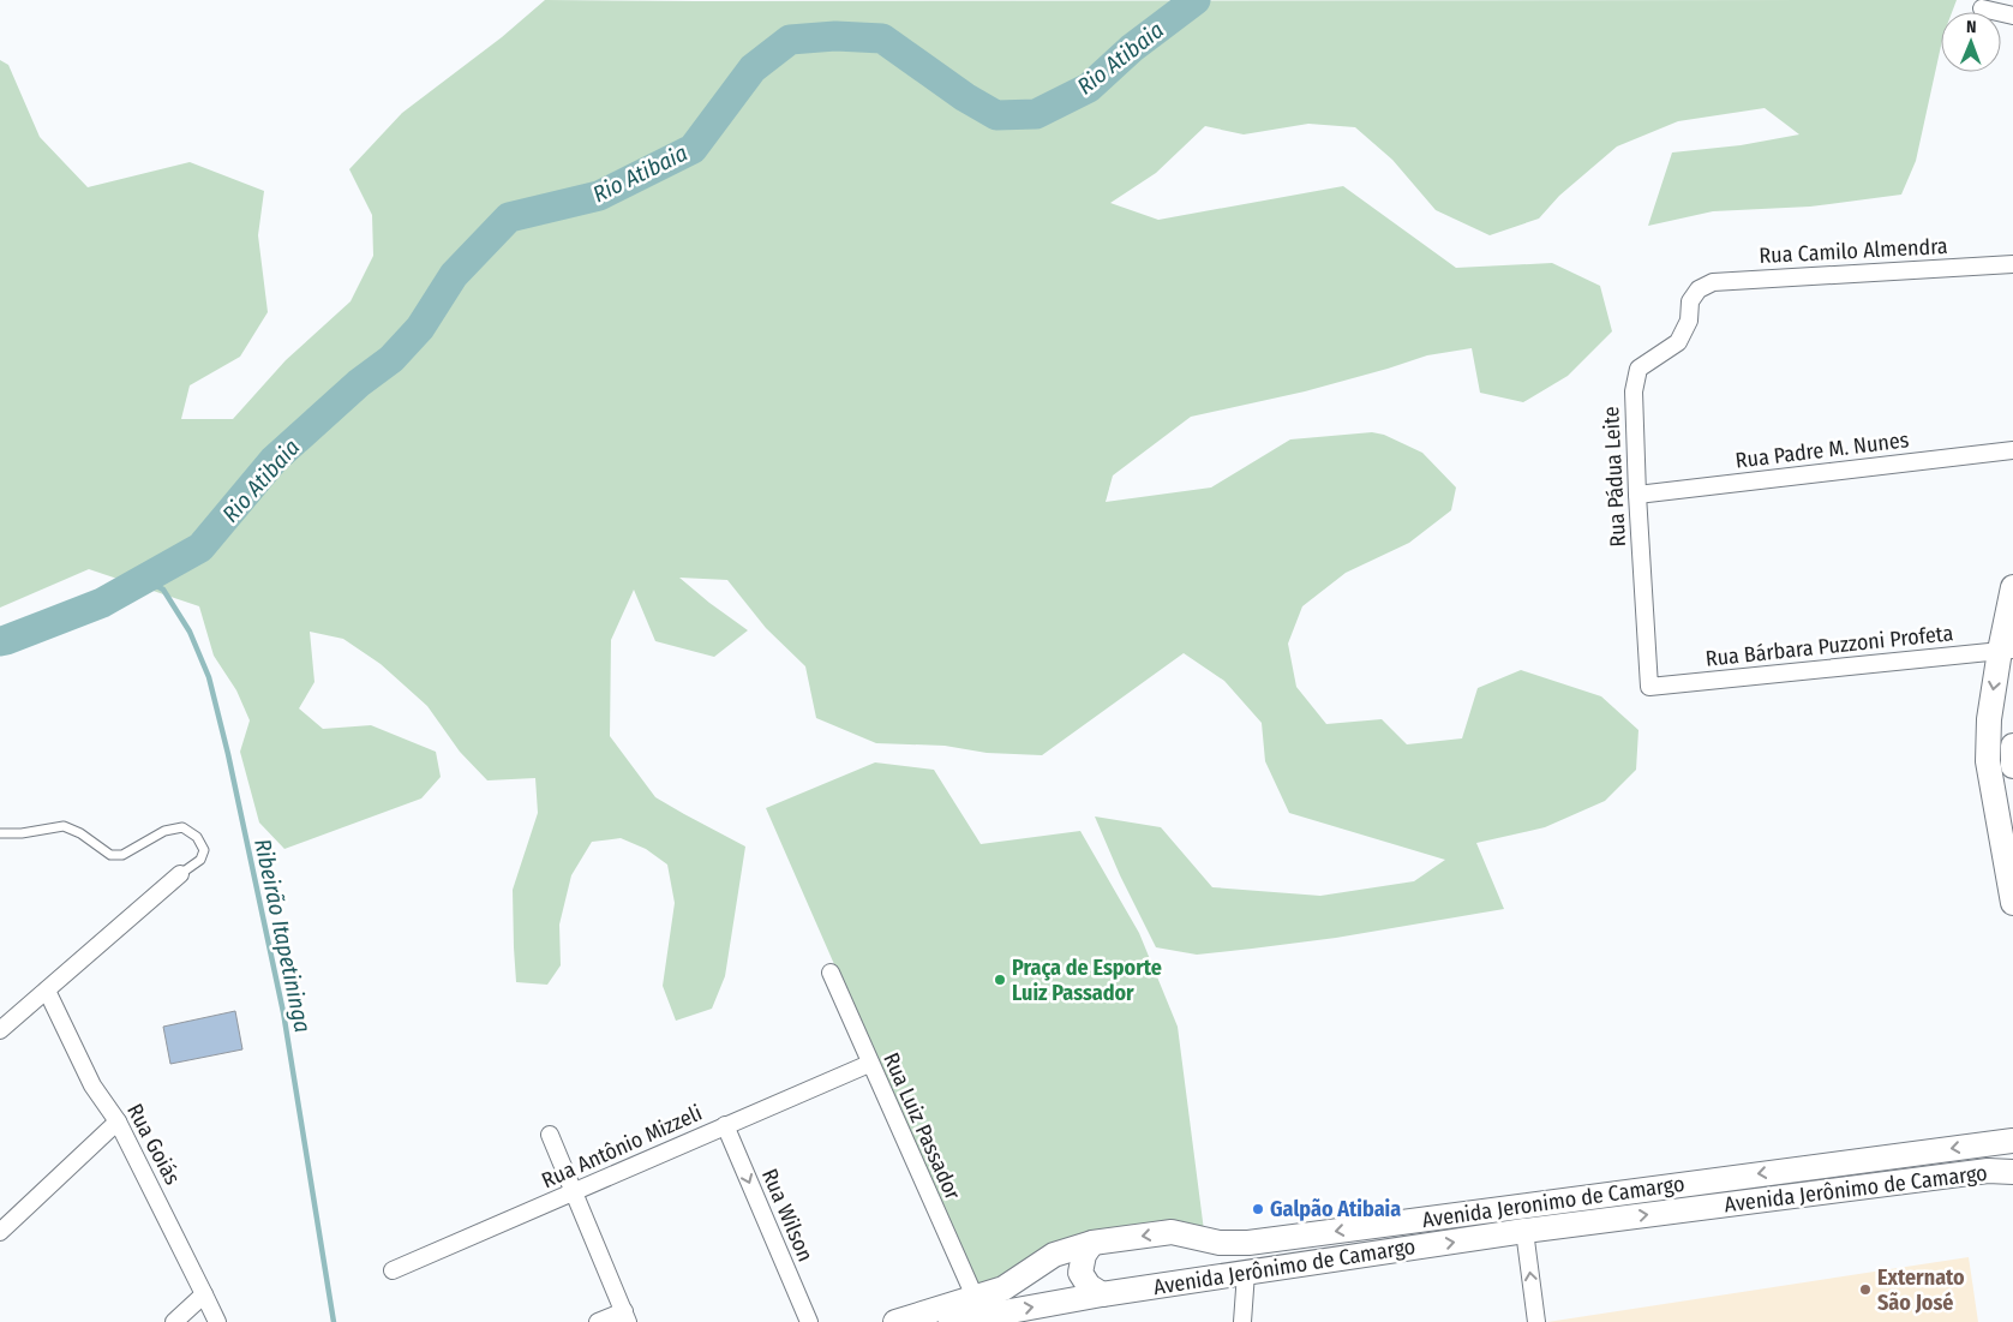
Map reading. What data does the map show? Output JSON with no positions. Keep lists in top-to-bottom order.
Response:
{
  "streets": {
    "main road": ["Avenida Jerônimo de Camargo", "Avenida Jeronimo de Camargo"],
    "street": [
      "Rua Camilo Almendra",
      "Rua Padre M. Nunes",
      "Rua Pádua Leite",
      "Rua Bárbara Puzzoni Profeta",
      "Rua Luiz Passador",
      "Rua Goiás",
      "Rua Antônio Mizzeli",
      "Rua Wilson"
    ]
  },
  "crossings": [
    ["Rua Camilo Almendra", "Rua Pádua Leite"],
    ["Rua Padre M. Nunes", "Rua Pádua Leite"],
    ["Rua Pádua Leite", "Rua Bárbara Puzzoni Profeta"],
    ["Rua Luiz Passador", "Rua Antônio Mizzeli"],
    ["Rua Luiz Passador", "Avenida Jerônimo de Camargo"],
    ["Rua Luiz Passador", "Avenida Jeronimo de Camargo"],
    ["Rua Antônio Mizzeli", "Rua Wilson"],
    ["Avenida Jerônimo de Camargo", "Avenida Jeronimo de Camargo"]
  ],
  "one_way": ["Avenida Jerônimo de Camargo", "Avenida Jeronimo de Camargo", "Rua Wilson"],
  "water": ["Rio Atibaia", "Ribeirão Itapetininga"],
  "places": ["Praça de Esporte Luiz Passador", "Galpão Atibaia", "Externato São José"],
  "north": "top"
}
